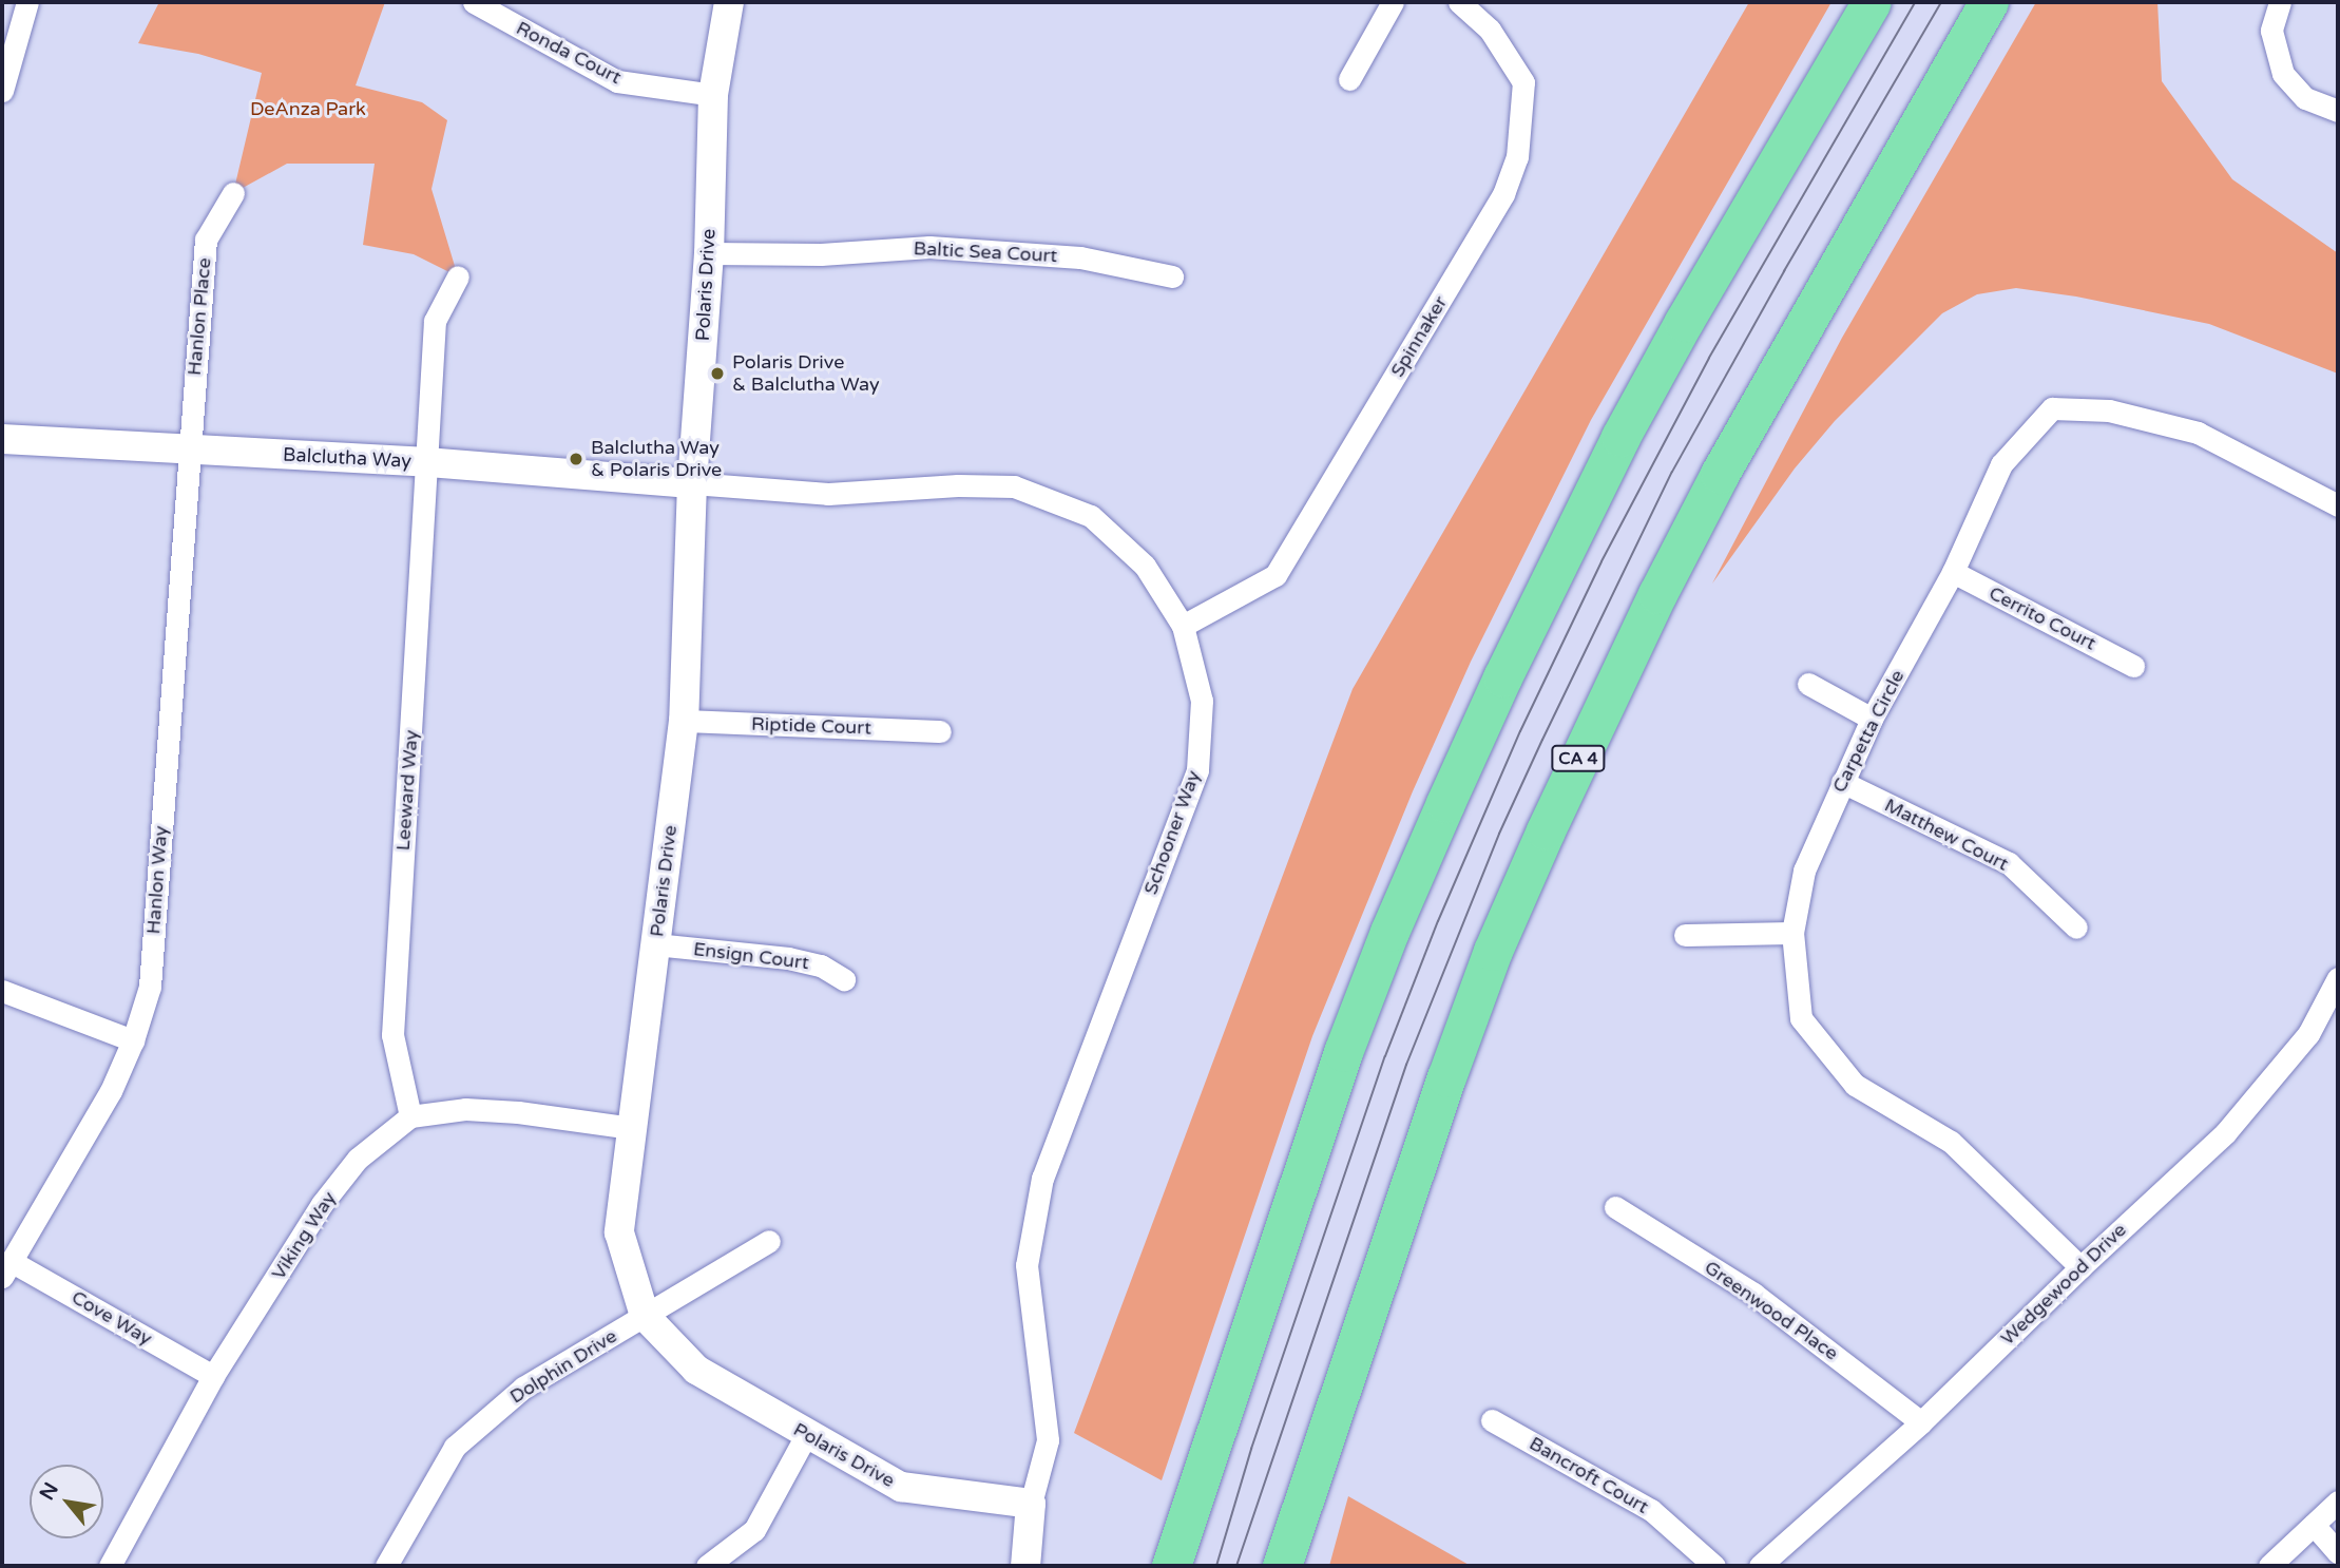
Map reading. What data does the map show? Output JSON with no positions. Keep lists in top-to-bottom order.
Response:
{
  "streets": {
    "highway": ["CA 4"],
    "street": [
      "Ronda Court",
      "Baltic Sea Court",
      "Polaris Drive",
      "Hanlon Place",
      "Spinnaker",
      "Balclutha Way",
      "Cerrito Court",
      "Riptide Court",
      "Carpetta Circle",
      "Leeward Way",
      "Schooner Way",
      "Matthew Court",
      "Hanlon Way",
      "Ensign Court",
      "Viking Way",
      "Wedgewood Drive",
      "Greenwood Place",
      "Cove Way",
      "Dolphin Drive",
      "Bancroft Court"
    ]
  },
  "crossings": [
    ["Ronda Court", "Polaris Drive"],
    ["Baltic Sea Court", "Polaris Drive"],
    ["Polaris Drive", "Balclutha Way"],
    ["Polaris Drive", "Riptide Court"],
    ["Polaris Drive", "Schooner Way"],
    ["Polaris Drive", "Ensign Court"],
    ["Polaris Drive", "Dolphin Drive"],
    ["Hanlon Place", "Balclutha Way"],
    ["Hanlon Place", "Hanlon Way"],
    ["Spinnaker", "Schooner Way"],
    ["Balclutha Way", "Leeward Way"],
    ["Balclutha Way", "Schooner Way"],
    ["Balclutha Way", "Hanlon Way"],
    ["Cerrito Court", "Carpetta Circle"],
    ["Carpetta Circle", "Matthew Court"],
    ["Carpetta Circle", "Wedgewood Drive"],
    ["Leeward Way", "Viking Way"],
    ["Hanlon Way", "Cove Way"],
    ["Viking Way", "Cove Way"],
    ["Wedgewood Drive", "Greenwood Place"]
  ],
  "parks": ["DeAnza Park"],
  "places": ["Polaris Drive & Balclutha Way", "Balclutha Way & Polaris Drive"],
  "north": "top left"
}
